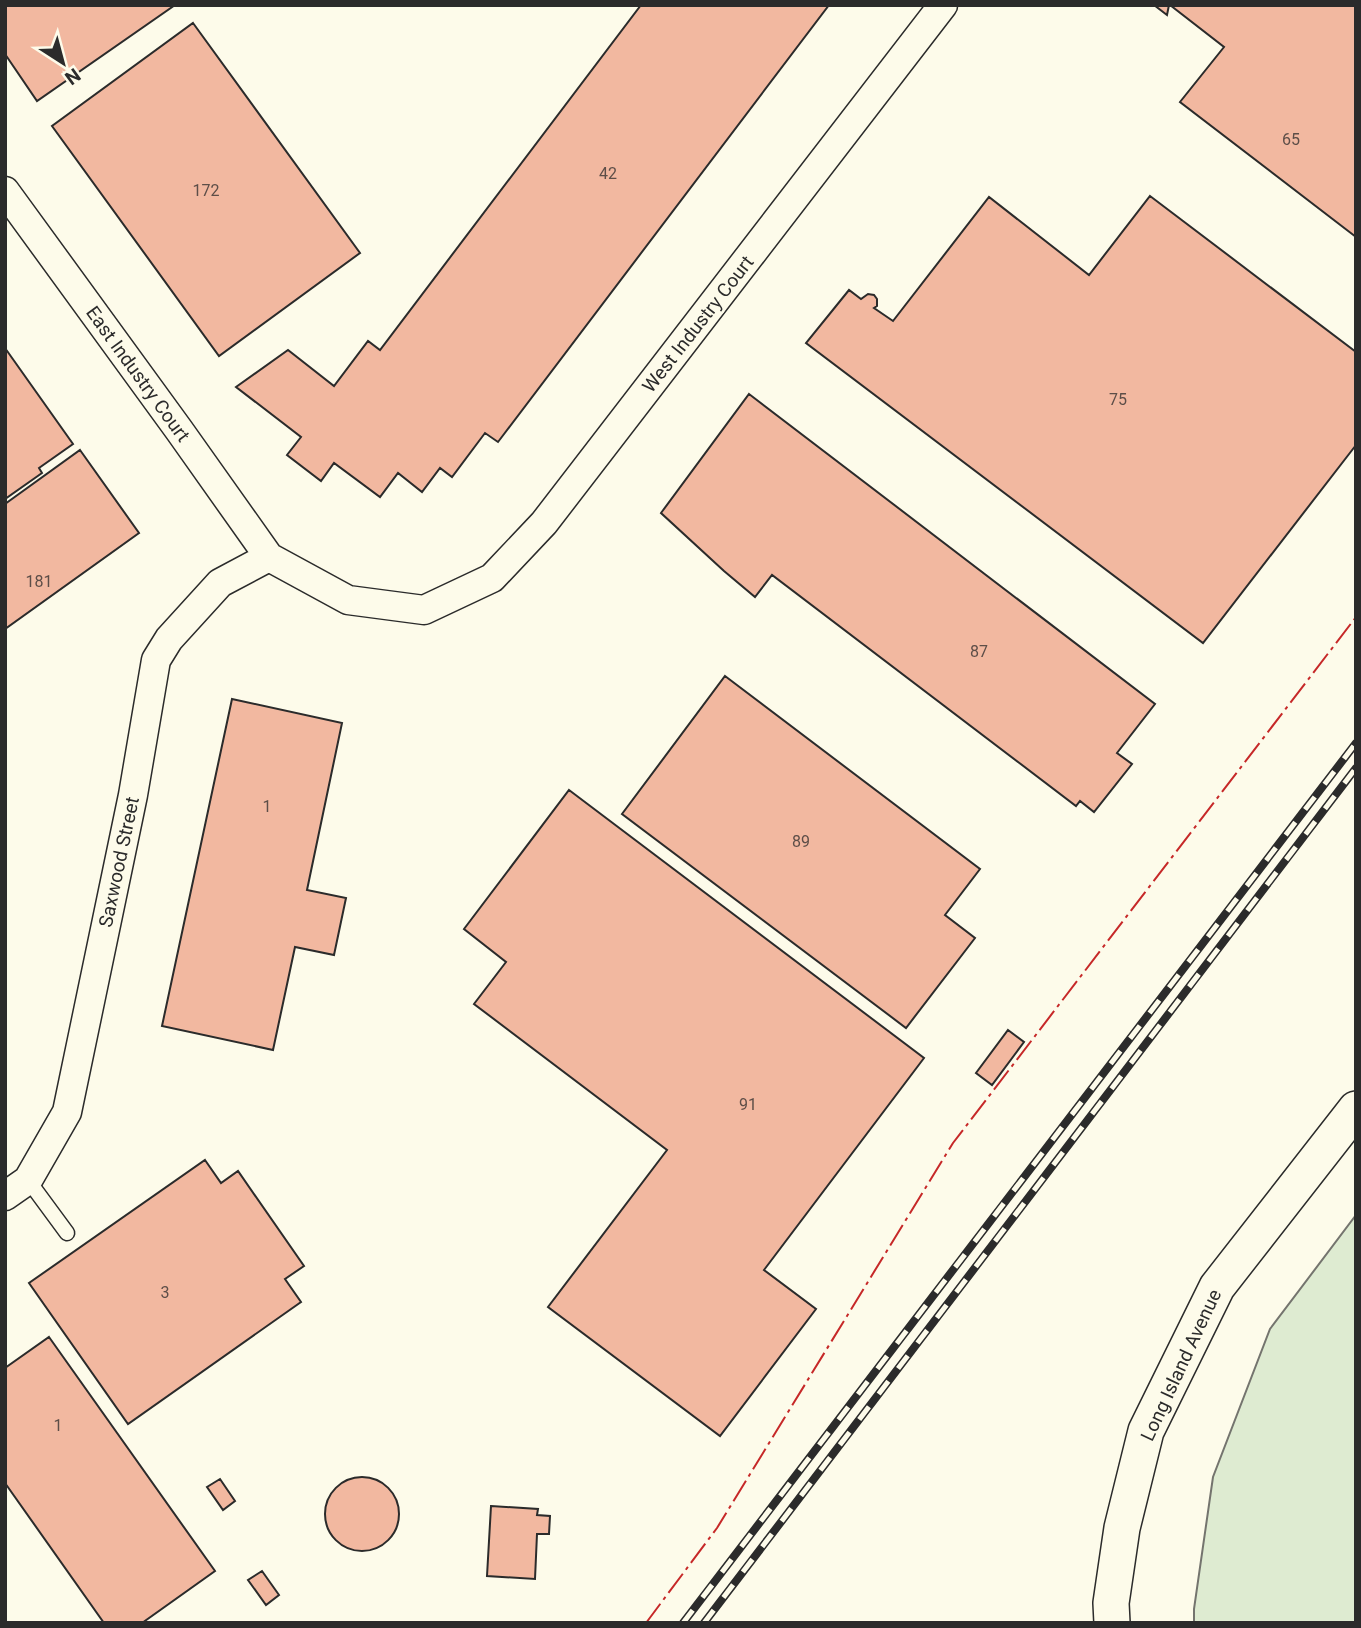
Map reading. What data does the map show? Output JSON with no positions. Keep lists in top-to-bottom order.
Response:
{
  "streets": {
    "street": [
      "West Industry Court",
      "East Industry Court",
      "Saxwood Street",
      "Long Island Avenue"
    ]
  },
  "crossings": [
    ["West Industry Court", "East Industry Court"],
    ["West Industry Court", "Saxwood Street"],
    ["East Industry Court", "Saxwood Street"]
  ],
  "house_numbers": [
    "65",
    "42",
    "172",
    "75",
    "181",
    "87",
    "1",
    "89",
    "91",
    "3",
    "1"
  ],
  "north": "bottom right"
}
